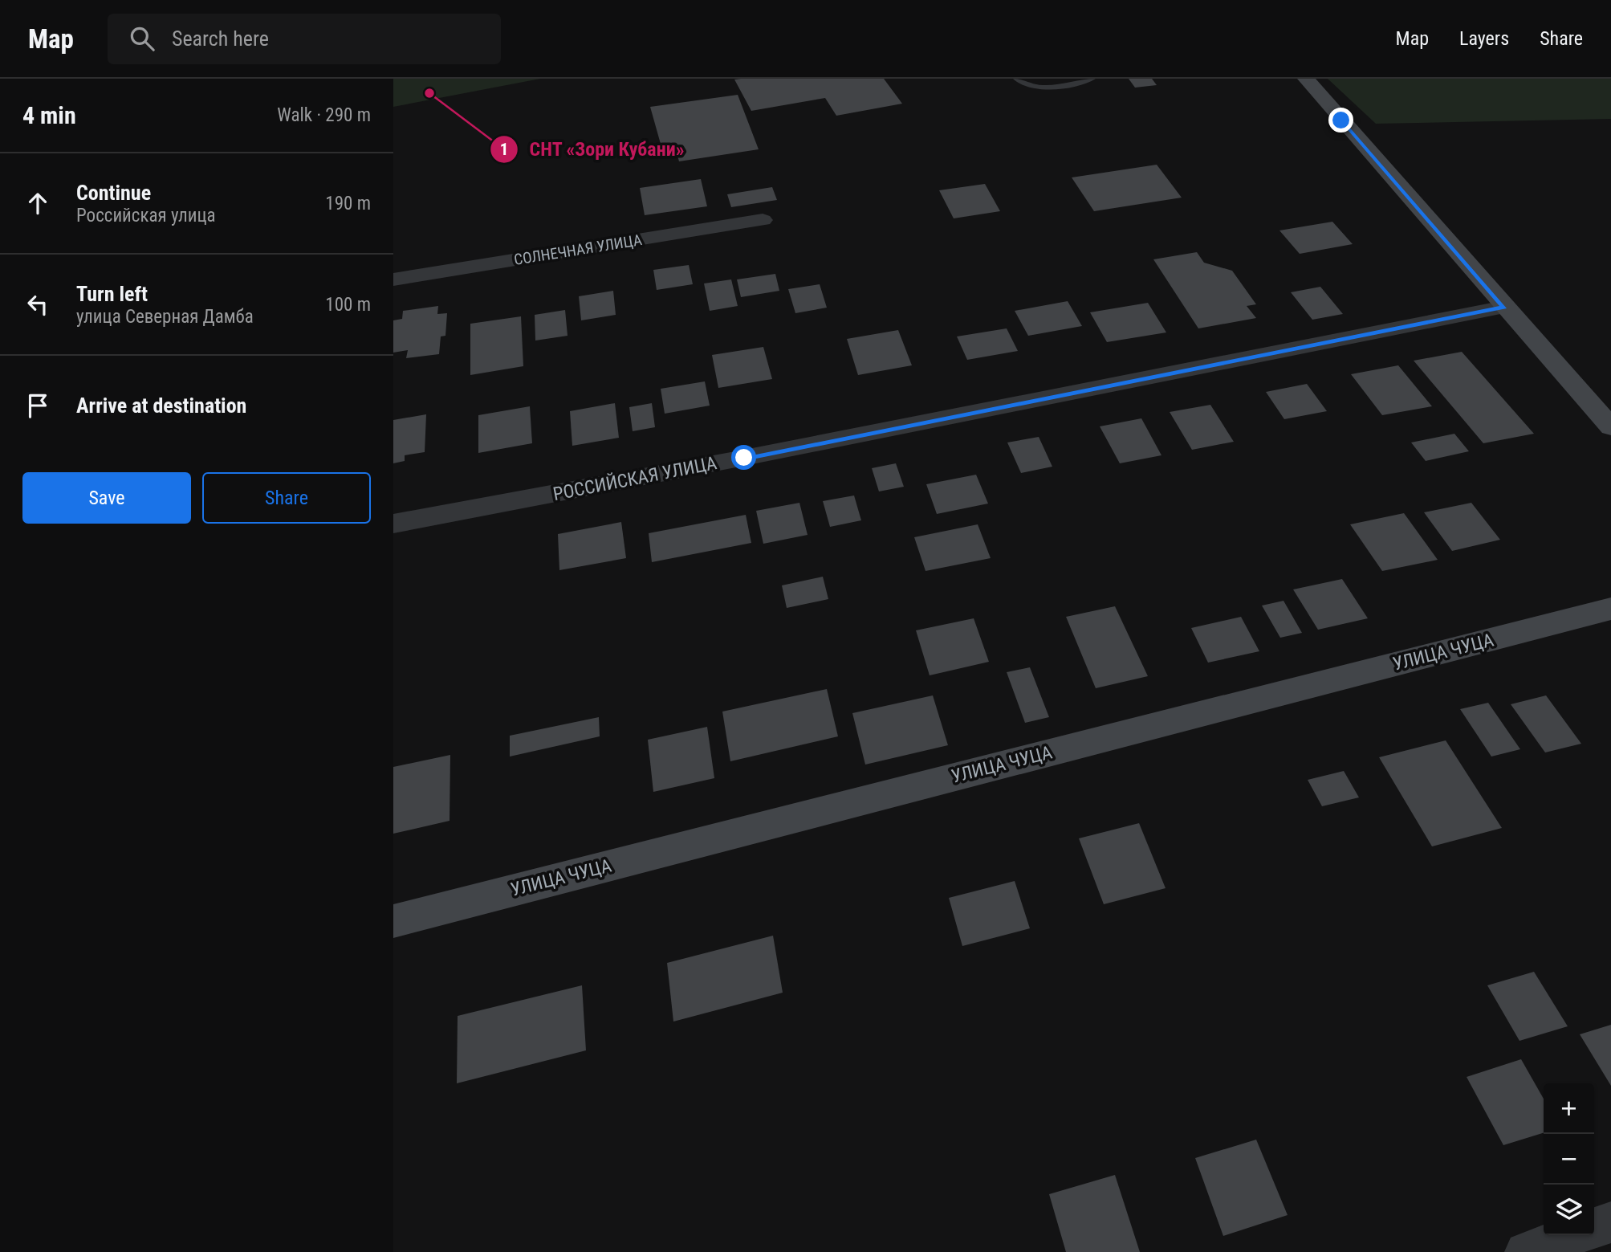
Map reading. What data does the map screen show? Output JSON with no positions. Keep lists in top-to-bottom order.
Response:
{
  "streets": {
    "street": ["СОЛНЕЧНАЯ УЛИЦА", "РОССИЙСКАЯ УЛИЦА", "УЛИЦА ЧУЦА"]
  },
  "places": ["СНТ «Зори Кубани»"],
  "page": {
    "header": "Map",
    "search": "Search here",
    "nav": ["Map", "Layers", "Share"],
    "heading": ["4 min", "Walk · 290 m"],
    "list": [
      ["Continue", "Российская улица", "190 m"],
      ["Turn left", "улица Северная Дамба", "100 m"],
      "Arrive at destination"
    ],
    "buttons": ["Save", "Share"],
    "map_buttons": ["+", "−"]
  }
}
